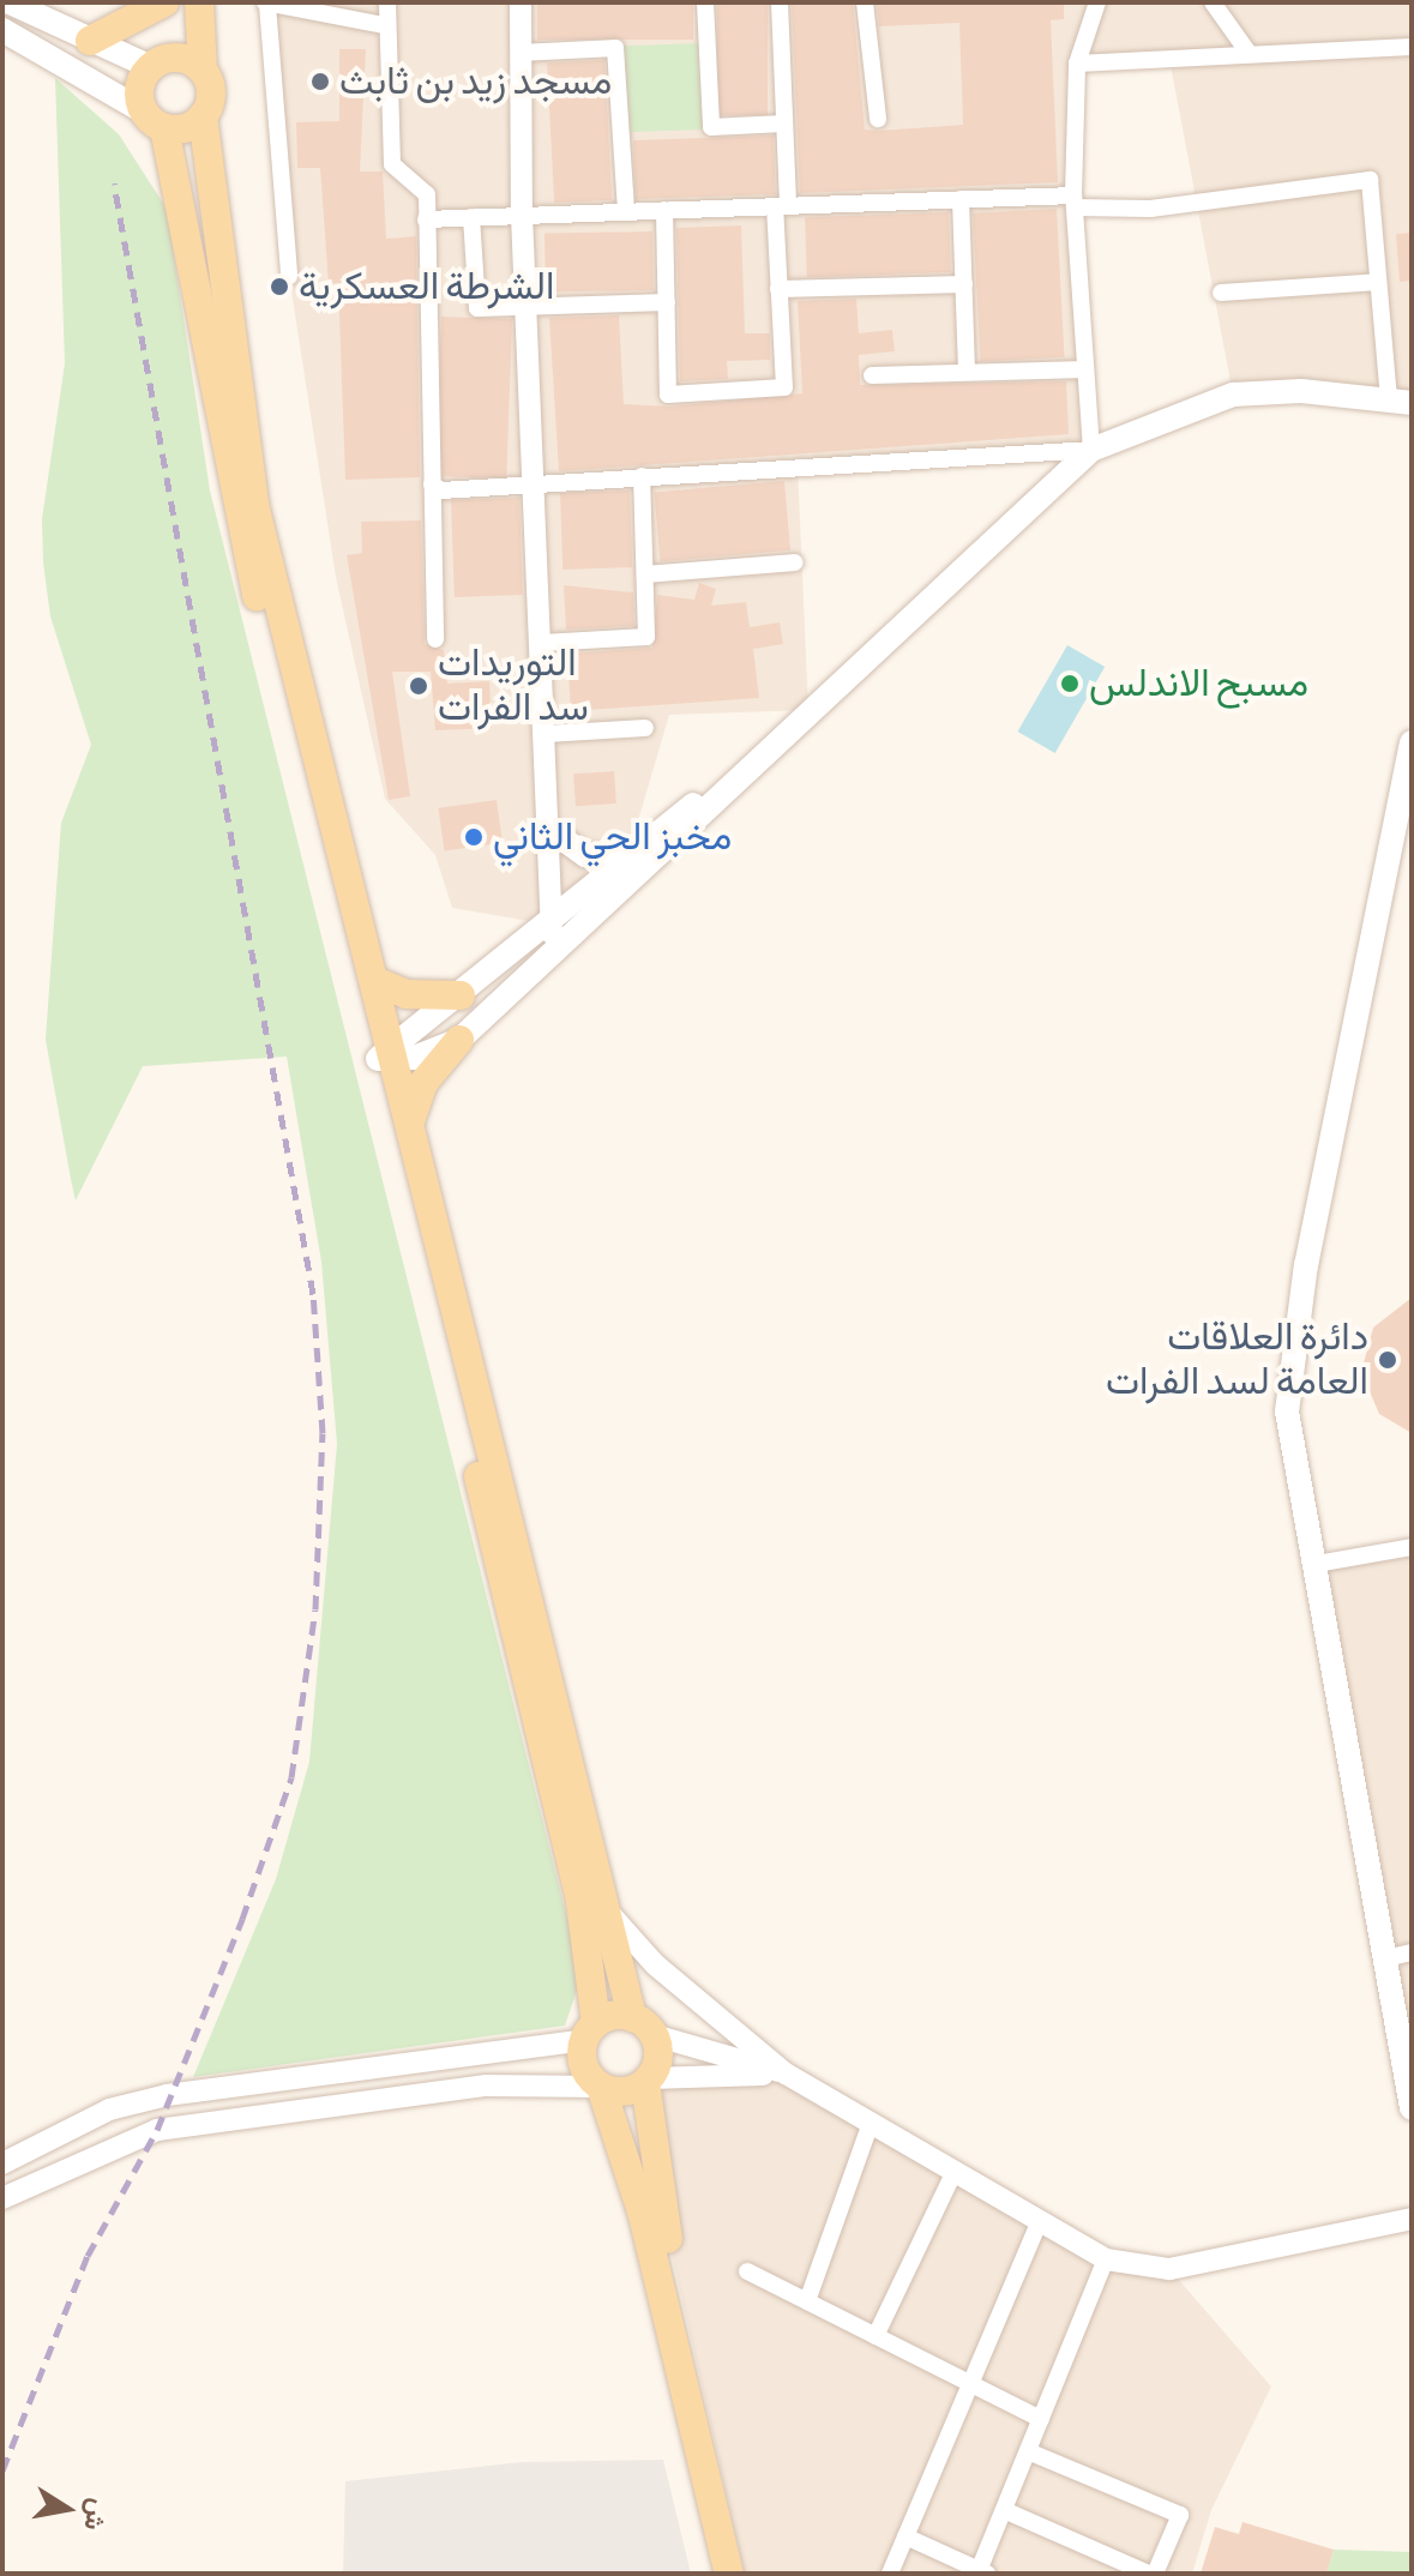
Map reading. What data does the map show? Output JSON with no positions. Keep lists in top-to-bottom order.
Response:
{
  "places": [
    "مسجد زيد بن ثابث",
    "الشرطة العسكرية",
    "مسبح الاندلس",
    "التوريدات سد الفرات",
    "مخبز الحي الثاني",
    "دائرة العلاقات العامة لسد الفرات"
  ],
  "north": "right"
}
